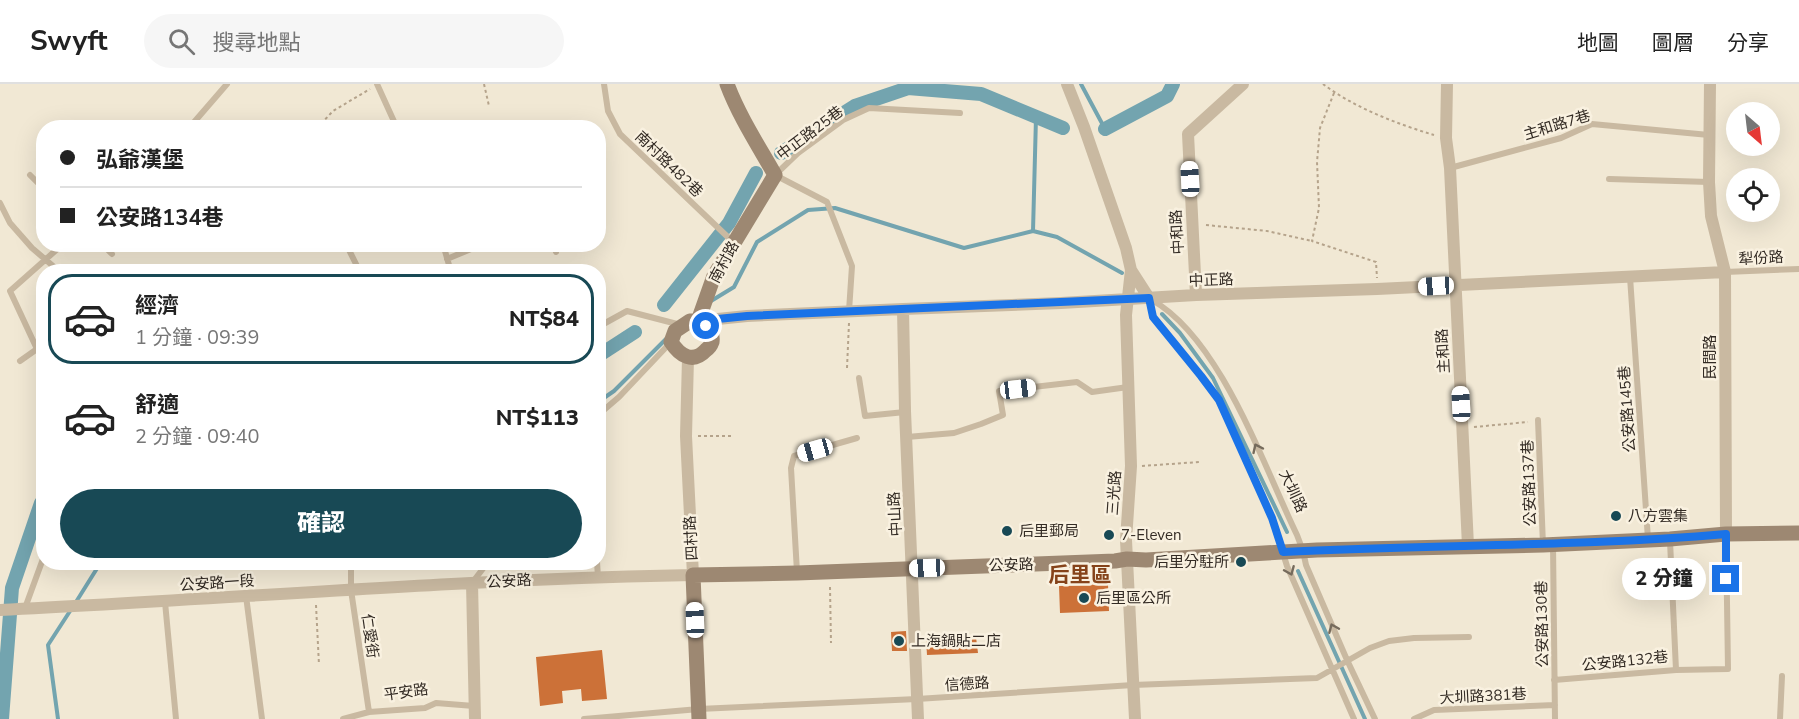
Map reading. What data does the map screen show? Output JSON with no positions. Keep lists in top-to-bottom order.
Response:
{
  "streets": {
    "main road": ["南村路", "四村路", "公安路"],
    "street": [
      "中和路",
      "中正路",
      "主和路",
      "民間路",
      "大圳路",
      "三光路",
      "中山路",
      "公安路一段",
      "平安路"
    ],
    "lane": [
      "主和路7巷",
      "中正路25巷",
      "南村路482巷",
      "犁份路",
      "公安路145巷",
      "公安路137巷",
      "公安路130巷",
      "仁愛街",
      "公安路132巷",
      "信德路",
      "大圳路381巷"
    ]
  },
  "crossings": [
    ["主和路7巷", "主和路"],
    ["主和路7巷", "民間路"],
    ["中正路25巷", "南村路"],
    ["中正路25巷", "中正路"],
    ["南村路482巷", "南村路"],
    ["中和路", "中正路"],
    ["犁份路", "中正路"],
    ["犁份路", "民間路"],
    ["南村路", "中正路"],
    ["南村路", "四村路"],
    ["中正路", "主和路"],
    ["中正路", "民間路"],
    ["中正路", "公安路145巷"],
    ["中正路", "大圳路"],
    ["中正路", "三光路"],
    ["中正路", "中山路"],
    ["中正路", "四村路"],
    ["主和路", "公安路"],
    ["民間路", "公安路"],
    ["公安路145巷", "公安路"],
    ["公安路137巷", "公安路"],
    ["公安路137巷", "公安路130巷"],
    ["大圳路", "三光路"],
    ["大圳路", "公安路"],
    ["大圳路", "信德路"],
    ["三光路", "公安路"],
    ["三光路", "信德路"],
    ["中山路", "公安路"],
    ["中山路", "信德路"],
    ["四村路", "公安路"],
    ["四村路", "信德路"],
    ["公安路", "公安路一段"],
    ["公安路", "公安路130巷"],
    ["公安路", "公安路132巷"],
    ["公安路", "平安路"],
    ["公安路一段", "仁愛街"],
    ["公安路一段", "平安路"],
    ["公安路130巷", "公安路132巷"],
    ["公安路130巷", "大圳路381巷"],
    ["仁愛街", "平安路"]
  ],
  "districts": ["后里區"],
  "places": [
    "八方雲集",
    "后里郵局",
    "7-Eleven",
    "后里分駐所",
    "后里區公所",
    "上海鍋貼二店"
  ],
  "north": "bottom right",
  "page": {
    "header": "Swyft",
    "search": "搜尋地點",
    "nav": ["地圖", "圖層", "分享"],
    "banner": ["弘爺漢堡", "公安路134巷"],
    "list": [
      {
        "name": "經濟",
        "note": "1 分鐘 · 09:39",
        "value": "NT$84"
      },
      {
        "name": "舒適",
        "note": "2 分鐘 · 09:40",
        "value": "NT$113"
      }
    ],
    "buttons": "確認",
    "bubble": "2 分鐘"
  }
}
